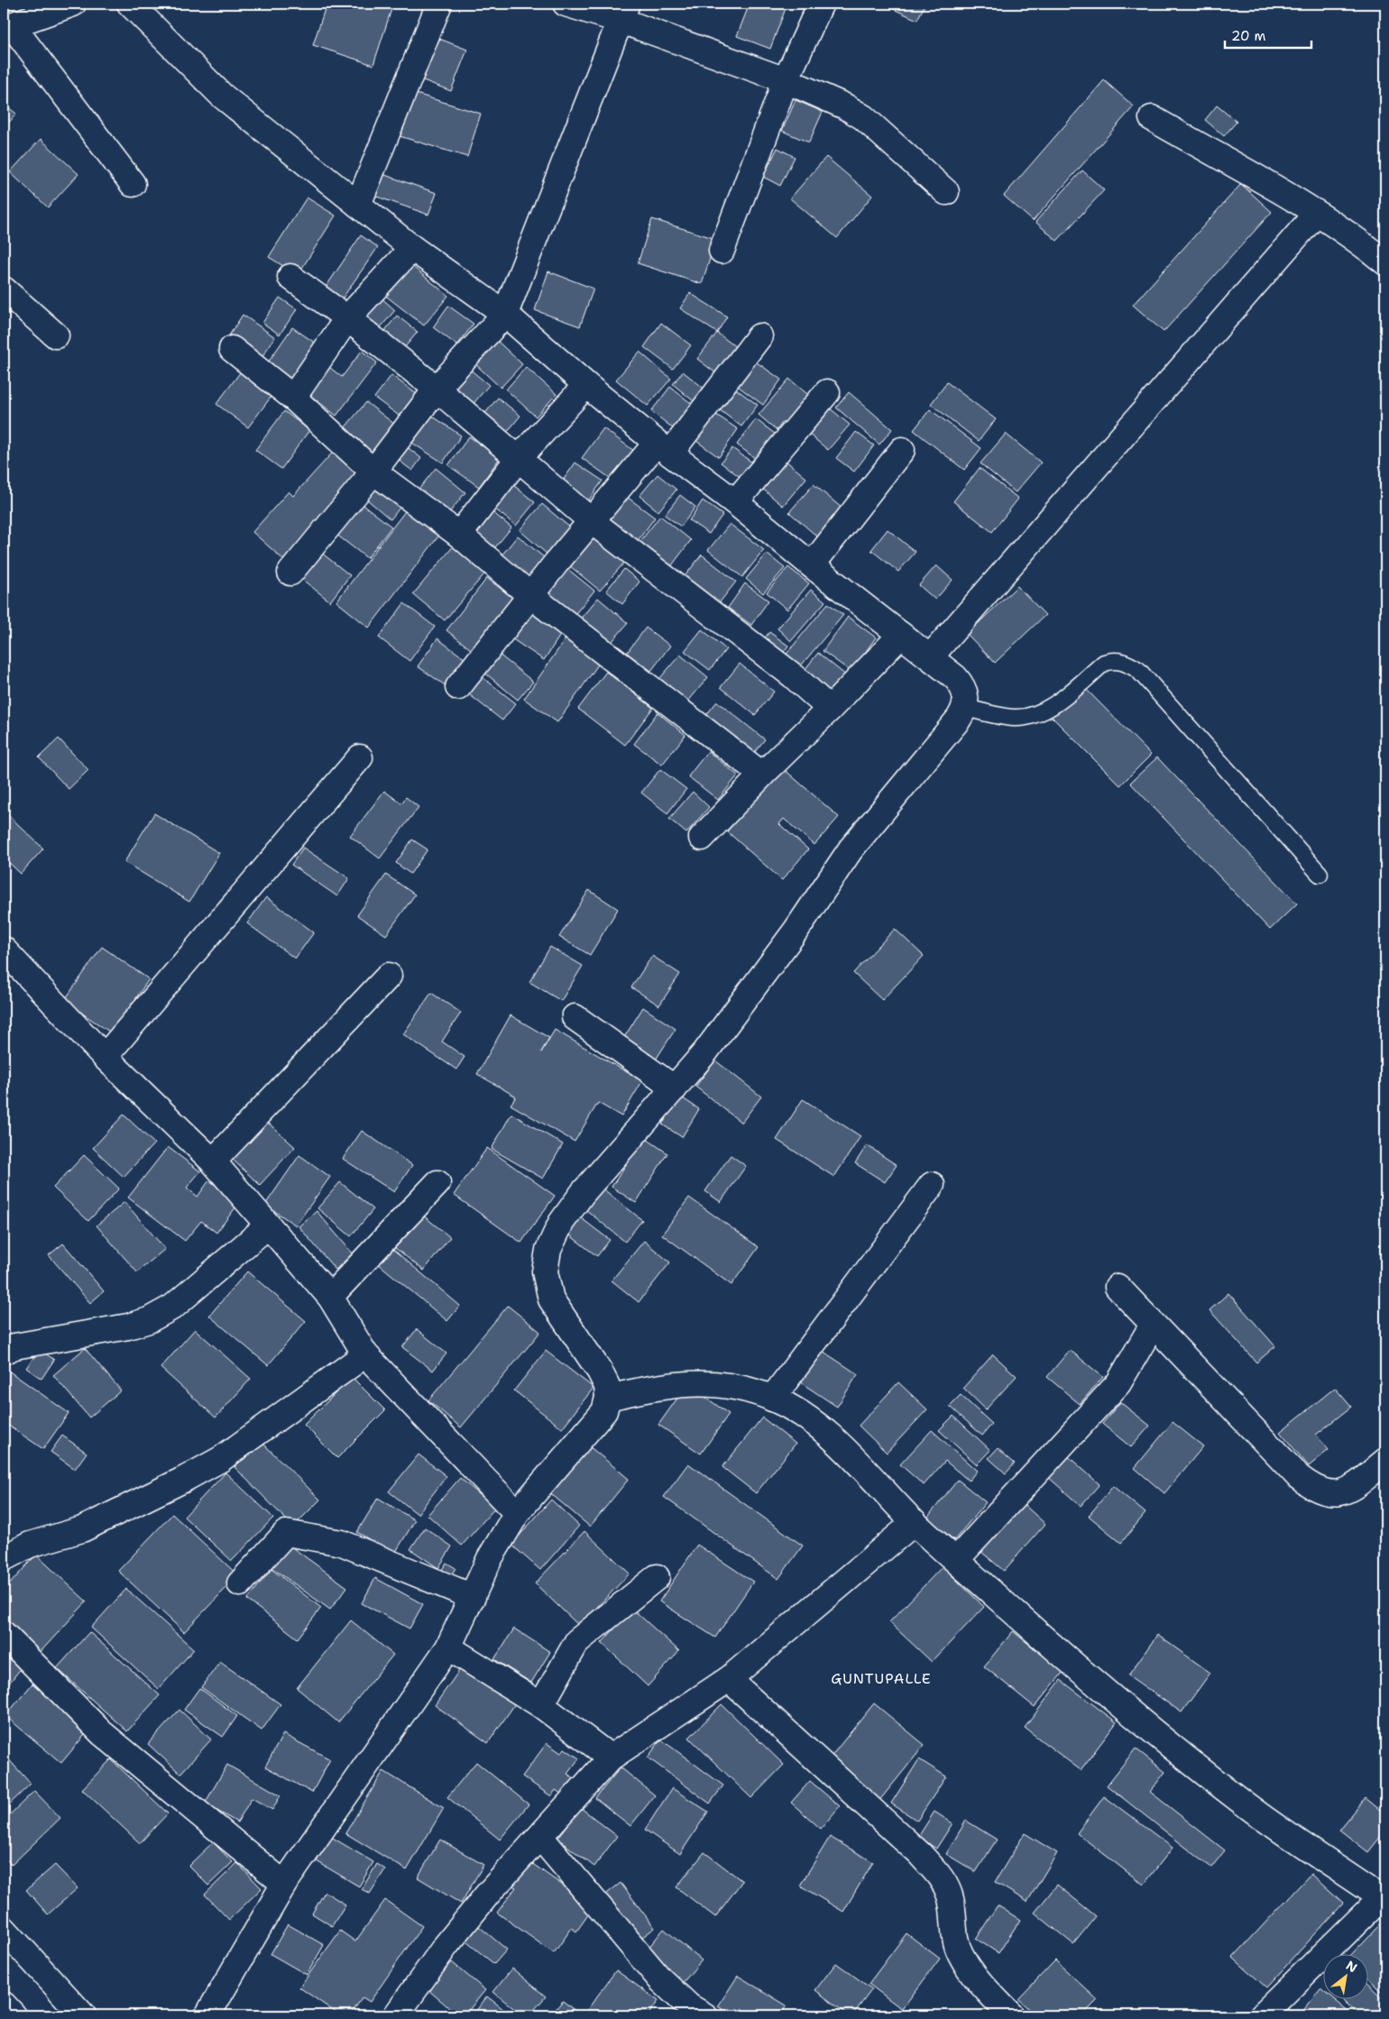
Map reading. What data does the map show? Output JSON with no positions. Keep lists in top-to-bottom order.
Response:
{
  "districts": ["GUNTUPALLE"],
  "scale_bar": "20 m",
  "north": "top right"
}
